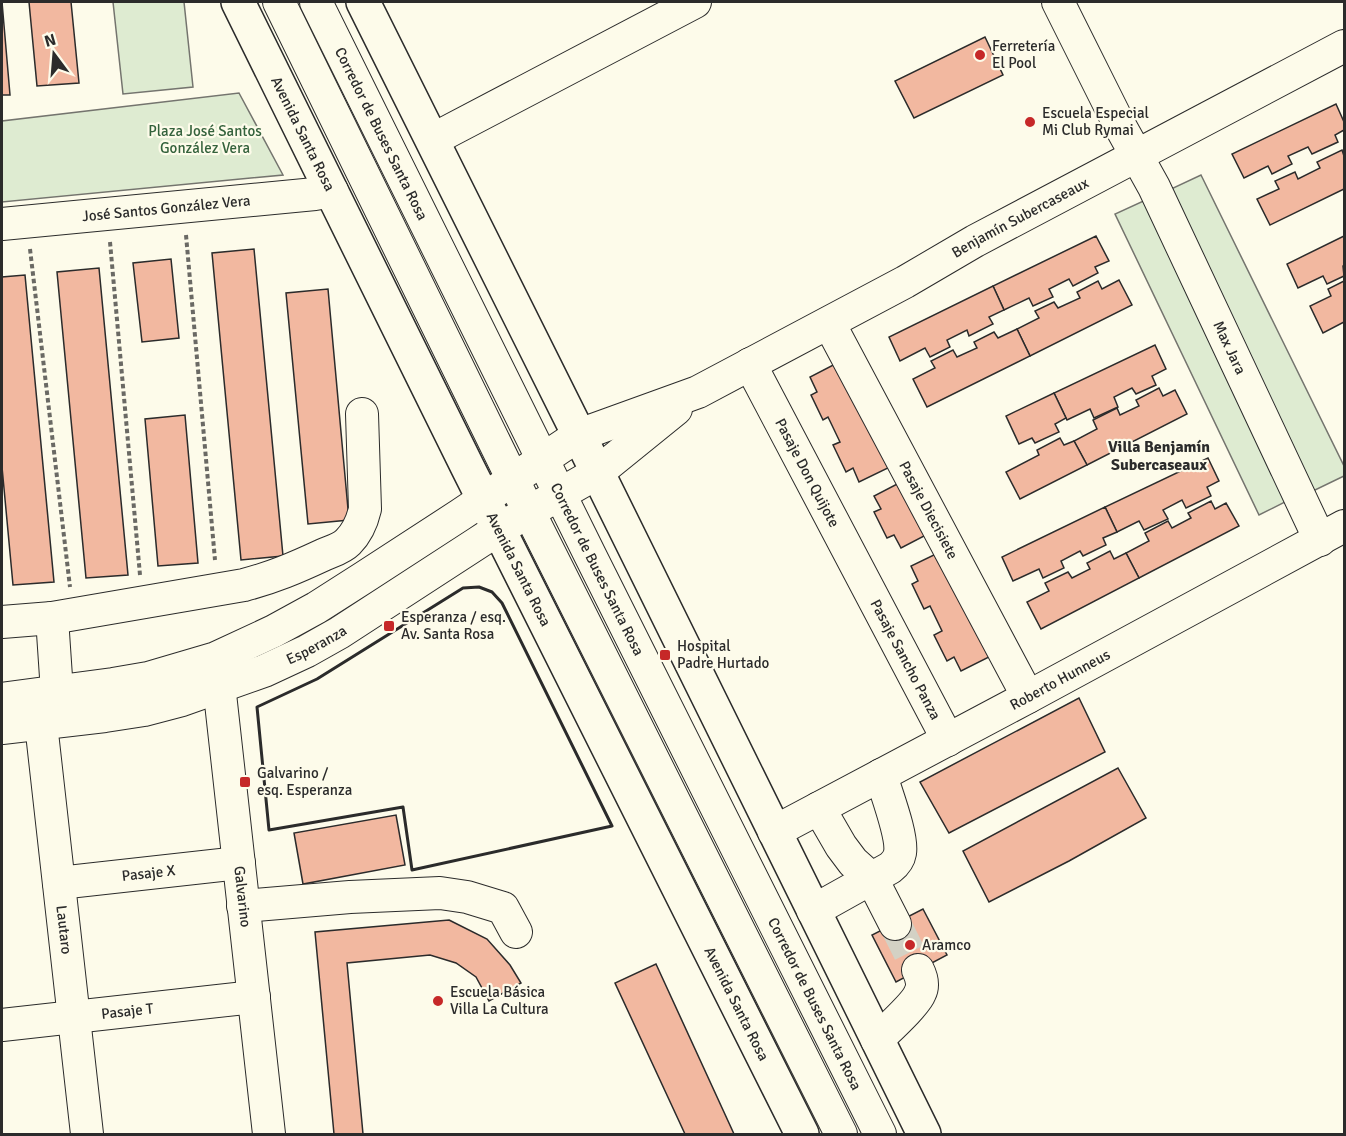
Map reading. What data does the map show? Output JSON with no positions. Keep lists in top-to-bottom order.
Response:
{
  "streets": {
    "main road": ["Avenida Santa Rosa"],
    "street": [
      "Corredor de Buses Santa Rosa",
      "José Santos González Vera",
      "Benjamín Subercaseaux",
      "Max Jara",
      "Pasaje Don Quijote",
      "Pasaje Diecisiete",
      "Esperanza",
      "Pasaje Sancho Panza",
      "Roberto Hunneus",
      "Pasaje X",
      "Galvarino",
      "Lautaro",
      "Pasaje T"
    ]
  },
  "crossings": [
    ["Avenida Santa Rosa", "José Santos González Vera"],
    ["Avenida Santa Rosa", "Esperanza"],
    ["Corredor de Buses Santa Rosa", "Esperanza"],
    ["Benjamín Subercaseaux", "Max Jara"],
    ["Benjamín Subercaseaux", "Pasaje Don Quijote"],
    ["Benjamín Subercaseaux", "Pasaje Diecisiete"],
    ["Benjamín Subercaseaux", "Esperanza"],
    ["Max Jara", "Roberto Hunneus"],
    ["Pasaje Don Quijote", "Pasaje Sancho Panza"],
    ["Pasaje Diecisiete", "Roberto Hunneus"],
    ["Esperanza", "Galvarino"],
    ["Esperanza", "Lautaro"],
    ["Pasaje Sancho Panza", "Roberto Hunneus"],
    ["Pasaje X", "Galvarino"],
    ["Pasaje X", "Lautaro"],
    ["Galvarino", "Pasaje T"],
    ["Lautaro", "Pasaje T"]
  ],
  "districts": ["Villa Benjamín Subercaseaux"],
  "parks": ["Plaza José Santos González Vera"],
  "places": {
    "other": [
      "Ferretería El Pool",
      "Escuela Especial Mi Club Rymai",
      "Aramco",
      "Escuela Básica Villa La Cultura"
    ],
    "transit": ["Esperanza / esq. Av. Santa Rosa", "Hospital Padre Hurtado", "Galvarino / esq. Esperanza"]
  },
  "north": "top"
}
